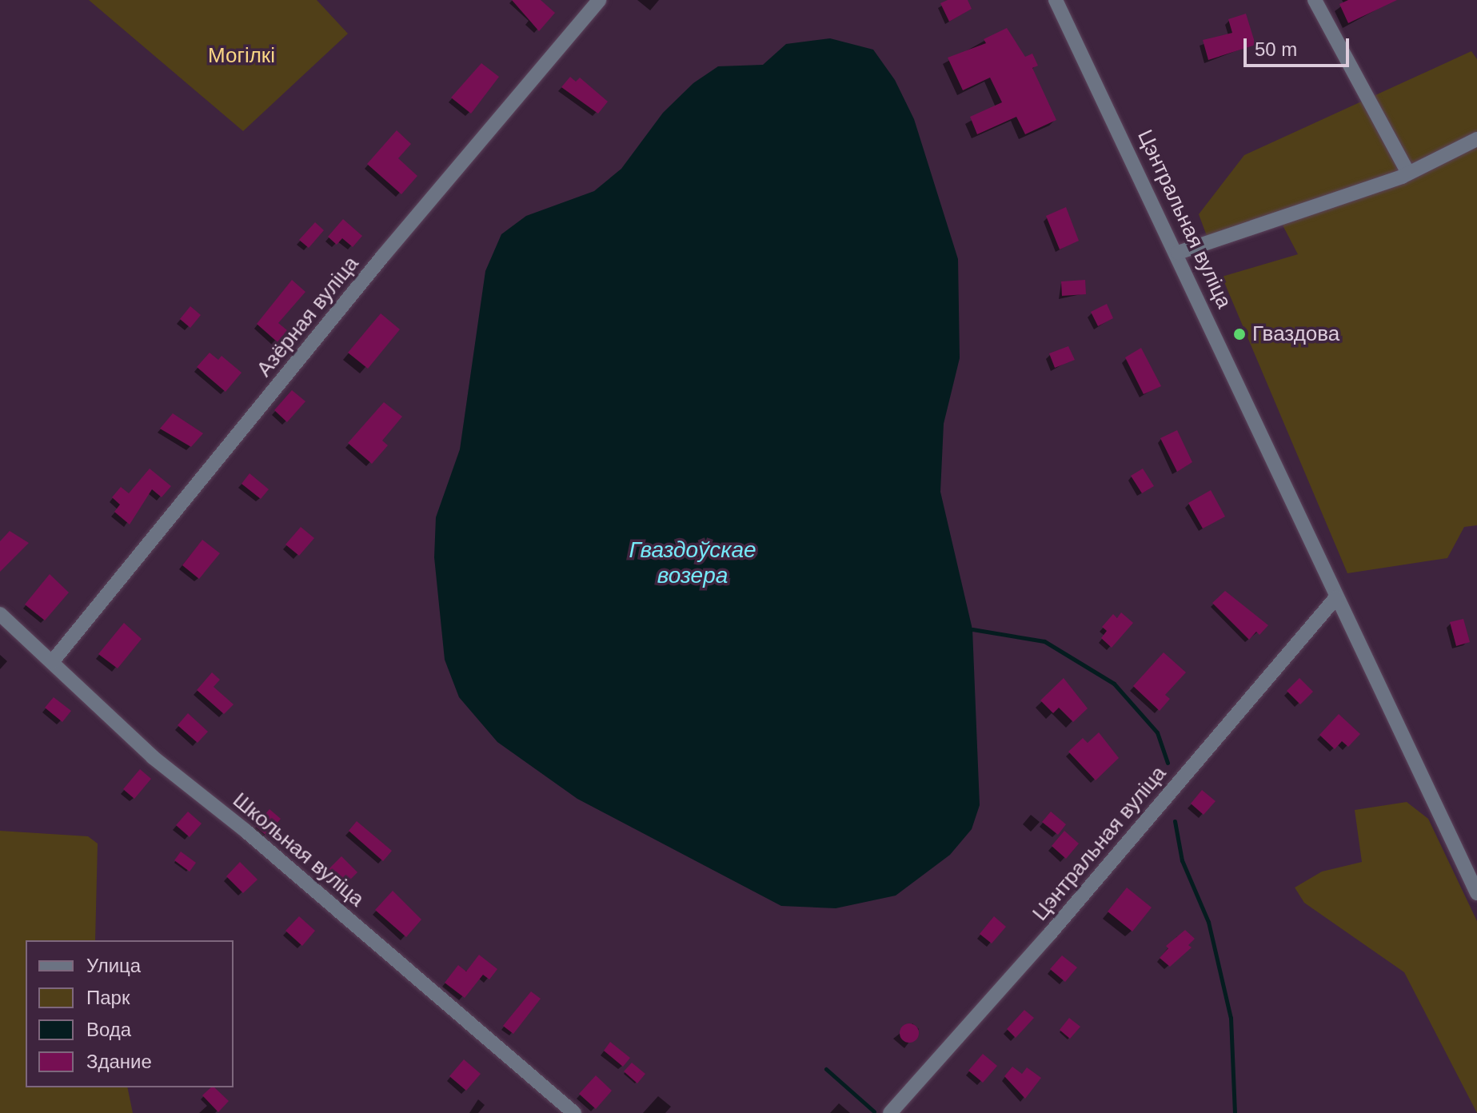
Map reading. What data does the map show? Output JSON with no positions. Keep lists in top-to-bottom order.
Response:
{
  "streets": {
    "street": ["Цэнтральная вуліца", "Азёрная вуліца", "Школьная вуліца"]
  },
  "crossings": [
    ["Азёрная вуліца", "Школьная вуліца"]
  ],
  "water": ["Гваздоўскае возера"],
  "parks": ["Могілкі"],
  "places": ["Гваздова"],
  "legend": [
    "Улица",
    "Парк",
    "Вода",
    "Здание"
  ],
  "scale_bar": "50 m"
}
